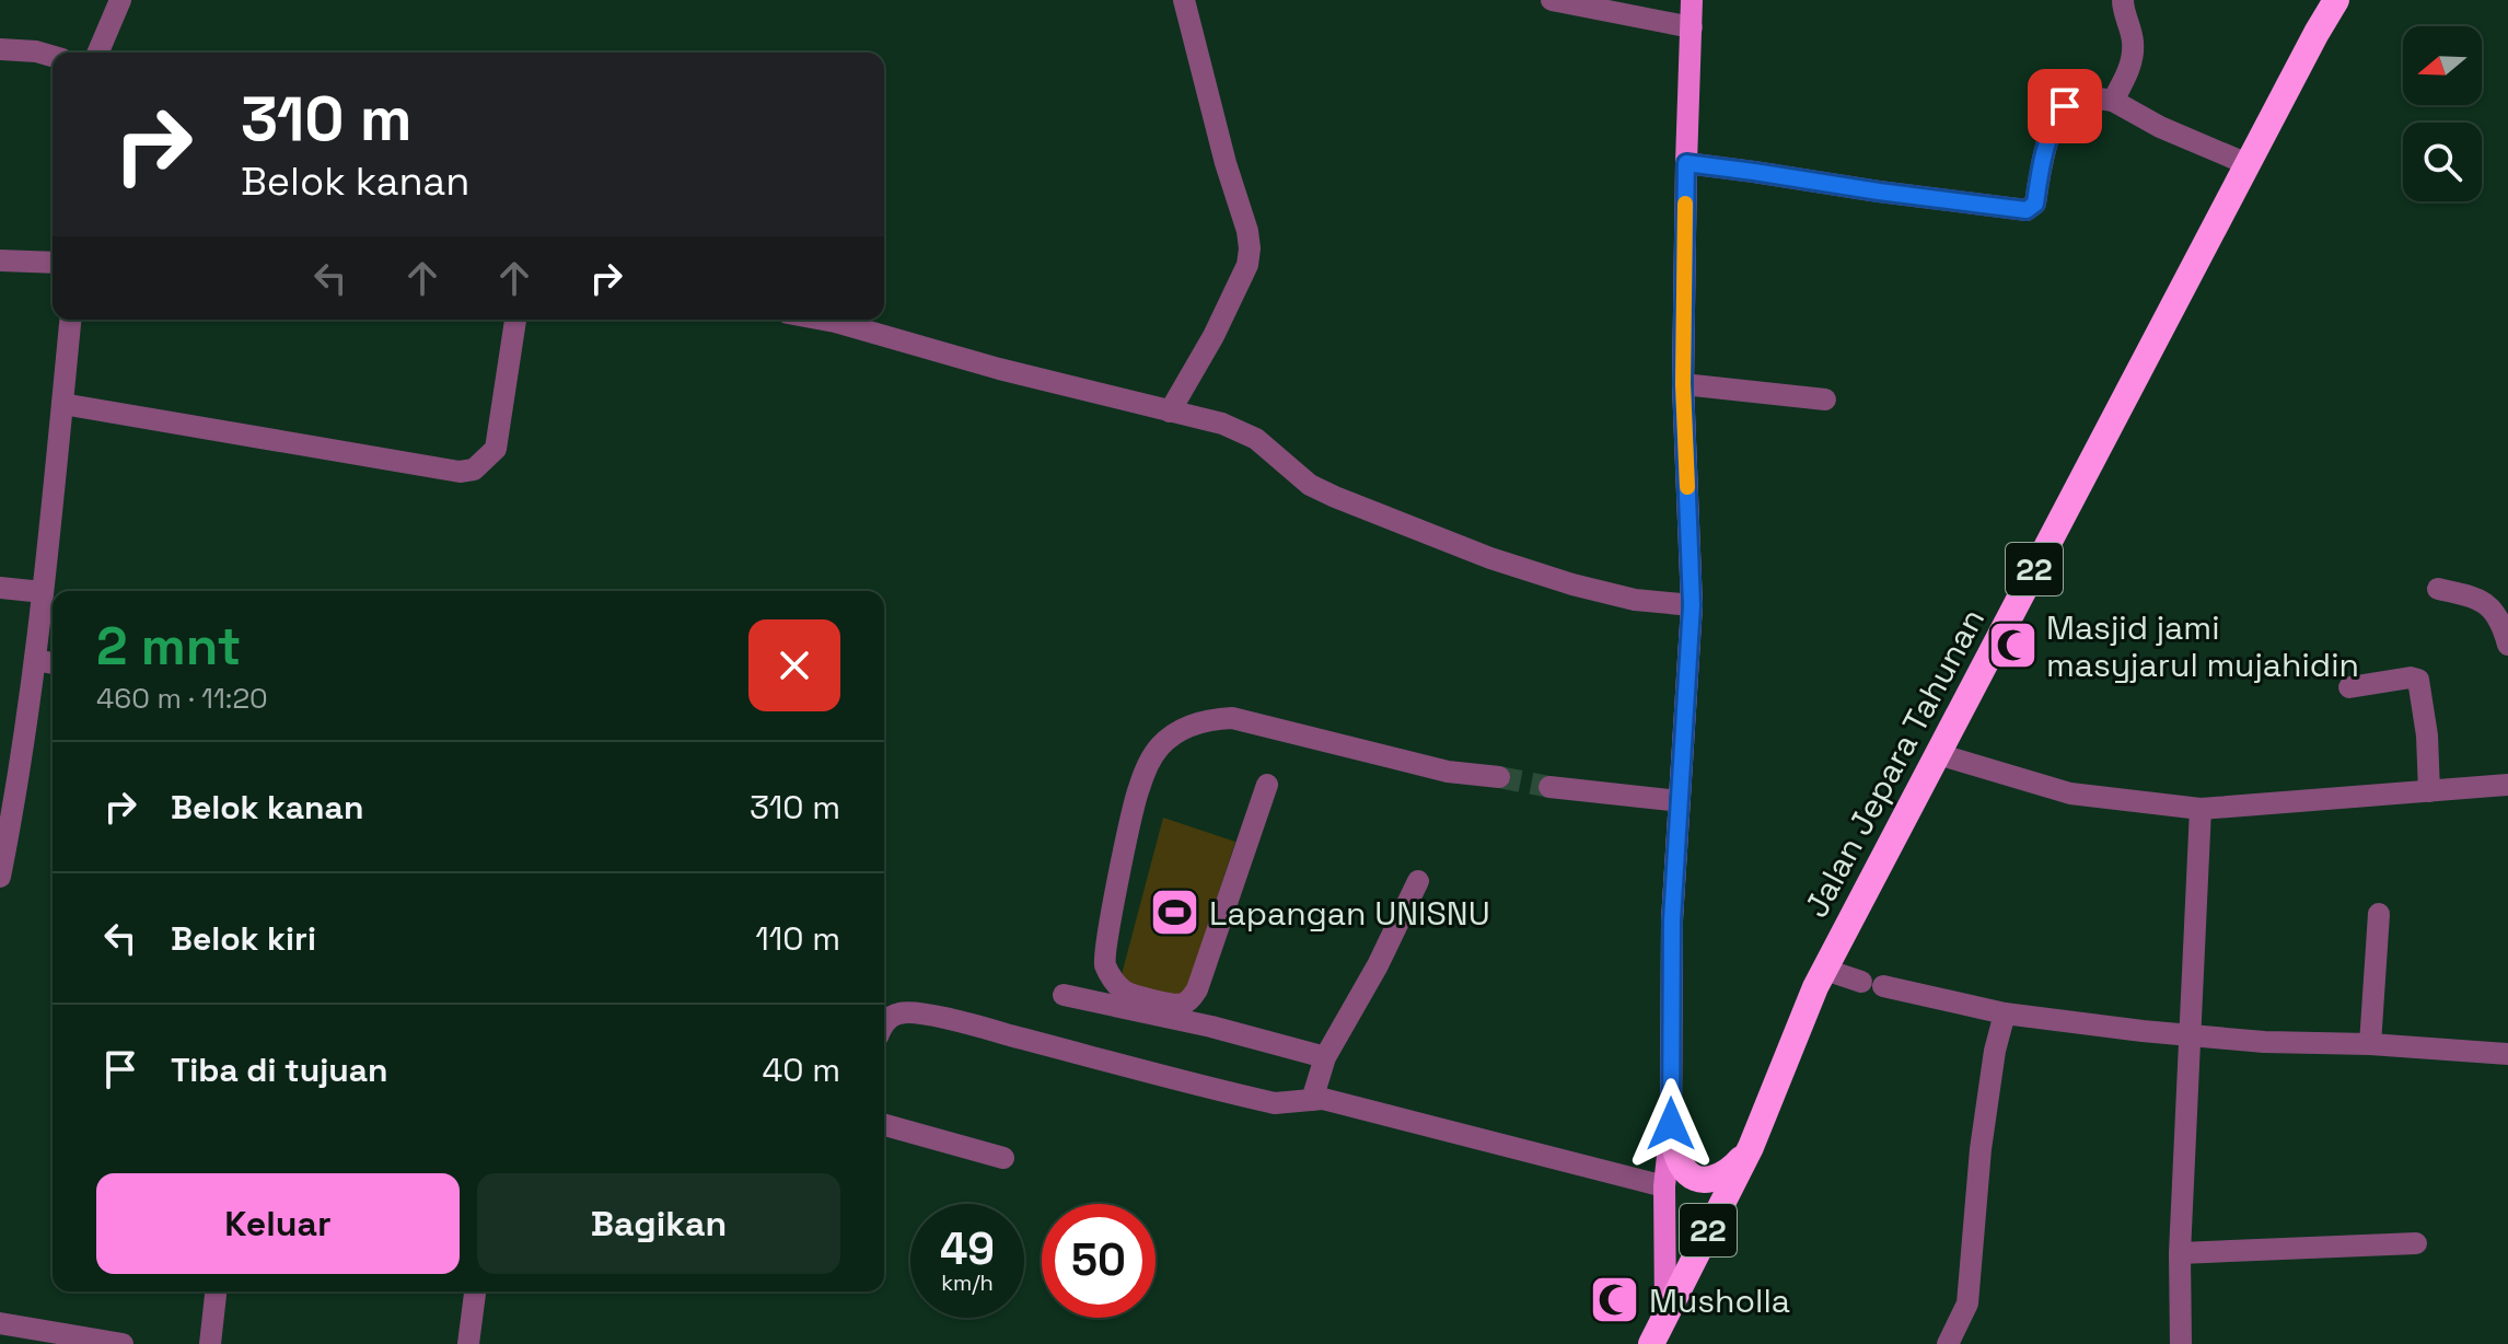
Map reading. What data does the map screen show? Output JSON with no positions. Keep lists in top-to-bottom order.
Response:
{
  "streets": {
    "highway": ["22", "Jalan Jepara Tahunan"]
  },
  "crossings": [
    ["22", "Jalan Jepara Tahunan"]
  ],
  "places": {
    "mosque": ["Masjid jami masyjarul mujahidin", "Musholla"],
    "sports": ["Lapangan UNISNU"]
  },
  "north": "left",
  "page": {
    "turn": ["310 m", "Belok kanan"],
    "heading": ["2 mnt", "460 m · 11:20"],
    "list": [
      {
        "name": "Belok kanan",
        "value": "310 m"
      },
      {
        "name": "Belok kiri",
        "value": "110 m"
      },
      {
        "name": "Tiba di tujuan",
        "value": "40 m"
      }
    ],
    "buttons": ["Keluar", "Bagikan"],
    "speed": "49 km/h",
    "limit": "50"
  }
}
